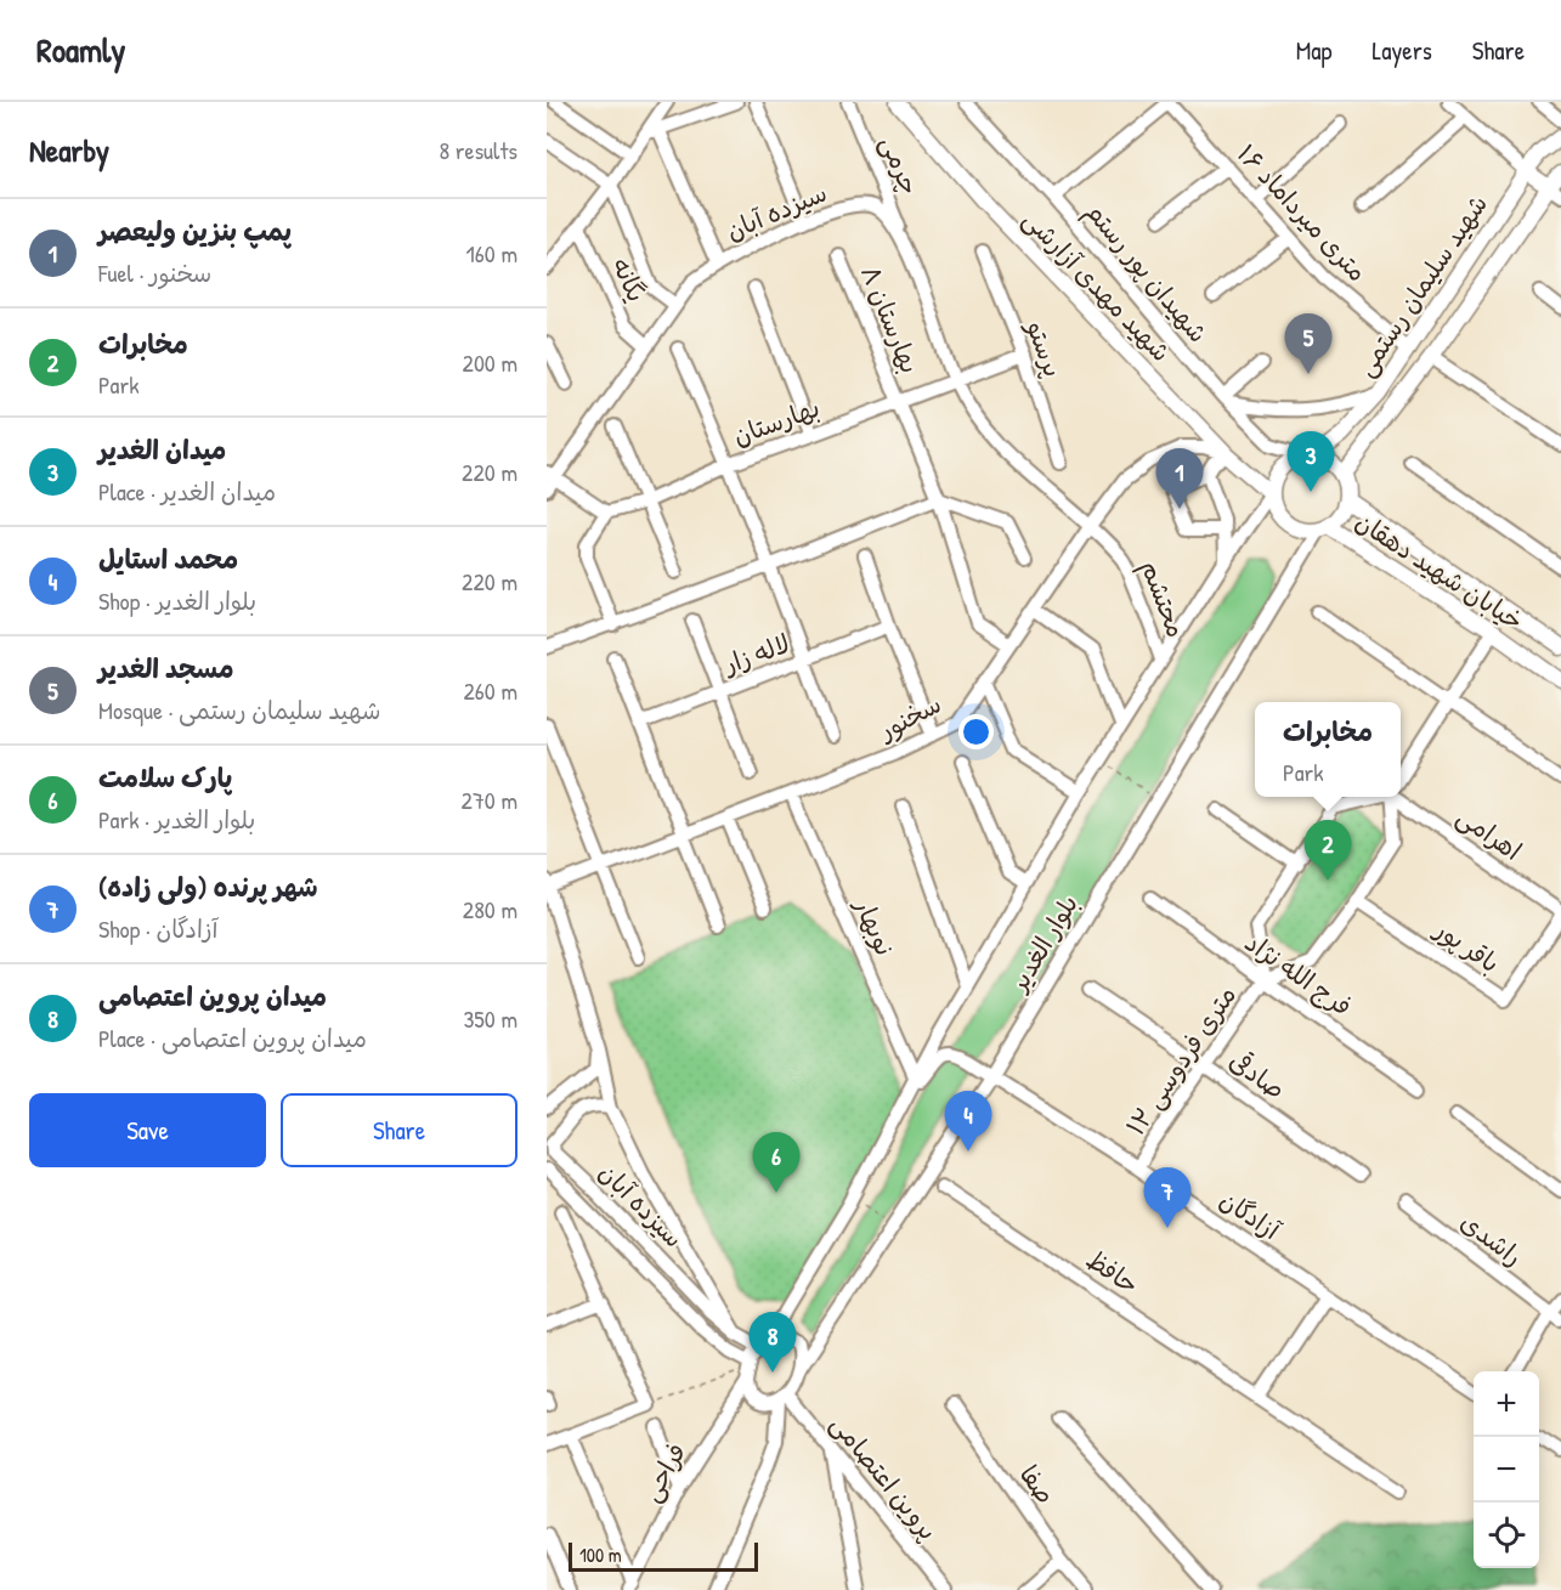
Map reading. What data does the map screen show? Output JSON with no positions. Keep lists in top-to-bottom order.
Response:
{
  "streets": {
    "main road": ["شهید مهدی آزارشی", "شهید سلیمان رستمی", "خیابان شهید دهقان"],
    "street": [
      "چرمی",
      "سیزده آبان",
      "۱۶ متری میرداماد",
      "شهیدان پور رستم",
      "یگانه",
      "بهارستان ۸",
      "پرستو",
      "بهارستان",
      "محتشم",
      "لاله زار",
      "سخنور",
      "اهرامی",
      "نوبهار",
      "بلوار الغدیر",
      "باقر پور",
      "فرج الله نژاد",
      "۱۲ متری فردوسی",
      "صادقی",
      "آزادگان",
      "راشدی",
      "حافظ",
      "فراحی",
      "پروین اعتصامی",
      "صفا"
    ]
  },
  "crossings": [
    ["چرمی", "سیزده آبان"],
    ["سیزده آبان", "یگانه"],
    ["سیزده آبان", "بهارستان"],
    ["سیزده آبان", "محتشم"],
    ["سیزده آبان", "سخنور"],
    ["سیزده آبان", "بلوار الغدیر"],
    ["سیزده آبان", "فراحی"],
    ["سیزده آبان", "پروین اعتصامی"],
    ["۱۶ متری میرداماد", "شهید سلیمان رستمی"],
    ["شهیدان پور رستم", "شهید مهدی آزارشی"],
    ["شهیدان پور رستم", "شهید سلیمان رستمی"],
    ["شهیدان پور رستم", "خیابان شهید دهقان"],
    ["شهیدان پور رستم", "بلوار الغدیر"],
    ["شهید مهدی آزارشی", "شهید سلیمان رستمی"],
    ["شهید مهدی آزارشی", "خیابان شهید دهقان"],
    ["شهید مهدی آزارشی", "سخنور"],
    ["شهید مهدی آزارشی", "بلوار الغدیر"],
    ["شهید سلیمان رستمی", "خیابان شهید دهقان"],
    ["شهید سلیمان رستمی", "بلوار الغدیر"],
    ["بهارستان ۸", "بهارستان"],
    ["بهارستان ۸", "سخنور"],
    ["پرستو", "بهارستان"],
    ["خیابان شهید دهقان", "بلوار الغدیر"],
    ["محتشم", "سخنور"],
    ["محتشم", "بلوار الغدیر"],
    ["سخنور", "نوبهار"],
    ["اهرامی", "باقر پور"],
    ["نوبهار", "بلوار الغدیر"],
    ["بلوار الغدیر", "آزادگان"],
    ["بلوار الغدیر", "فراحی"],
    ["بلوار الغدیر", "پروین اعتصامی"],
    ["فرج الله نژاد", "۱۲ متری فردوسی"],
    ["۱۲ متری فردوسی", "صادقی"],
    ["۱۲ متری فردوسی", "آزادگان"],
    ["فراحی", "پروین اعتصامی"]
  ],
  "scale_bar": "100 m",
  "page": {
    "header": "Roamly",
    "nav": ["Map", "Layers", "Share"],
    "heading": ["Nearby", "8 results"],
    "list": [
      {
        "mark": "1",
        "name": "پمپ بنزین ولیعصر",
        "note": "Fuel · سخنور",
        "value": "160 m"
      },
      {
        "mark": "2",
        "name": "مخابرات",
        "note": "Park",
        "value": "200 m"
      },
      {
        "mark": "3",
        "name": "میدان الغدیر",
        "note": "Place · میدان الغدیر",
        "value": "220 m"
      },
      {
        "mark": "4",
        "name": "محمد استایل",
        "note": "Shop · بلوار الغدیر",
        "value": "220 m"
      },
      {
        "mark": "5",
        "name": "مسجد الغدیر",
        "note": "Mosque · شهید سلیمان رستمی",
        "value": "260 m"
      },
      {
        "mark": "6",
        "name": "پارک سلامت",
        "note": "Park · بلوار الغدیر",
        "value": "270 m"
      },
      {
        "mark": "7",
        "name": "شهر پرنده (ولی زاده)",
        "note": "Shop · آزادگان",
        "value": "280 m"
      },
      {
        "mark": "8",
        "name": "میدان پروین اعتصامی",
        "note": "Place · میدان پروین اعتصامی",
        "value": "350 m"
      }
    ],
    "pins": [
      "5",
      "3",
      "1",
      "2",
      "4",
      "6",
      "7",
      "8"
    ],
    "popup": ["مخابرات", "Park"],
    "buttons": ["Save", "Share"],
    "map_buttons": ["+", "−"],
    "scale": "100 m"
  }
}
